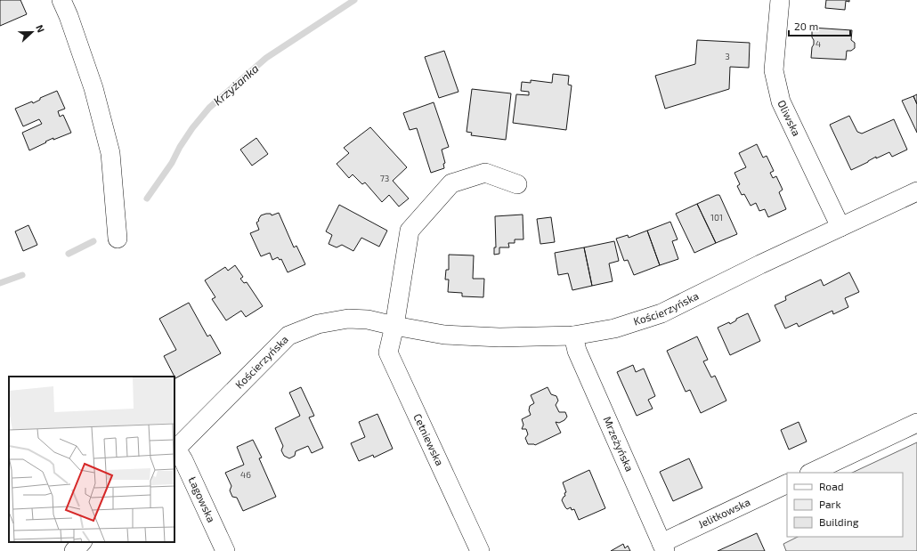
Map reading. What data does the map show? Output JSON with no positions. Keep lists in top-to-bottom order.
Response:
{
  "streets": {
    "street": [
      "Oliwska",
      "Kościerzyńska",
      "Cetniewska",
      "Mrzeżyńska",
      "Łagowska",
      "Jelitkowska"
    ]
  },
  "crossings": [
    ["Oliwska", "Kościerzyńska"],
    ["Kościerzyńska", "Cetniewska"],
    ["Kościerzyńska", "Mrzeżyńska"],
    ["Kościerzyńska", "Łagowska"],
    ["Mrzeżyńska", "Jelitkowska"]
  ],
  "water": ["Krzyżanka"],
  "house_numbers": [
    "4",
    "3",
    "73",
    "101",
    "46"
  ],
  "legend": ["Road", "Park", "Building"],
  "scale_bar": "20 m",
  "north": "right"
}
